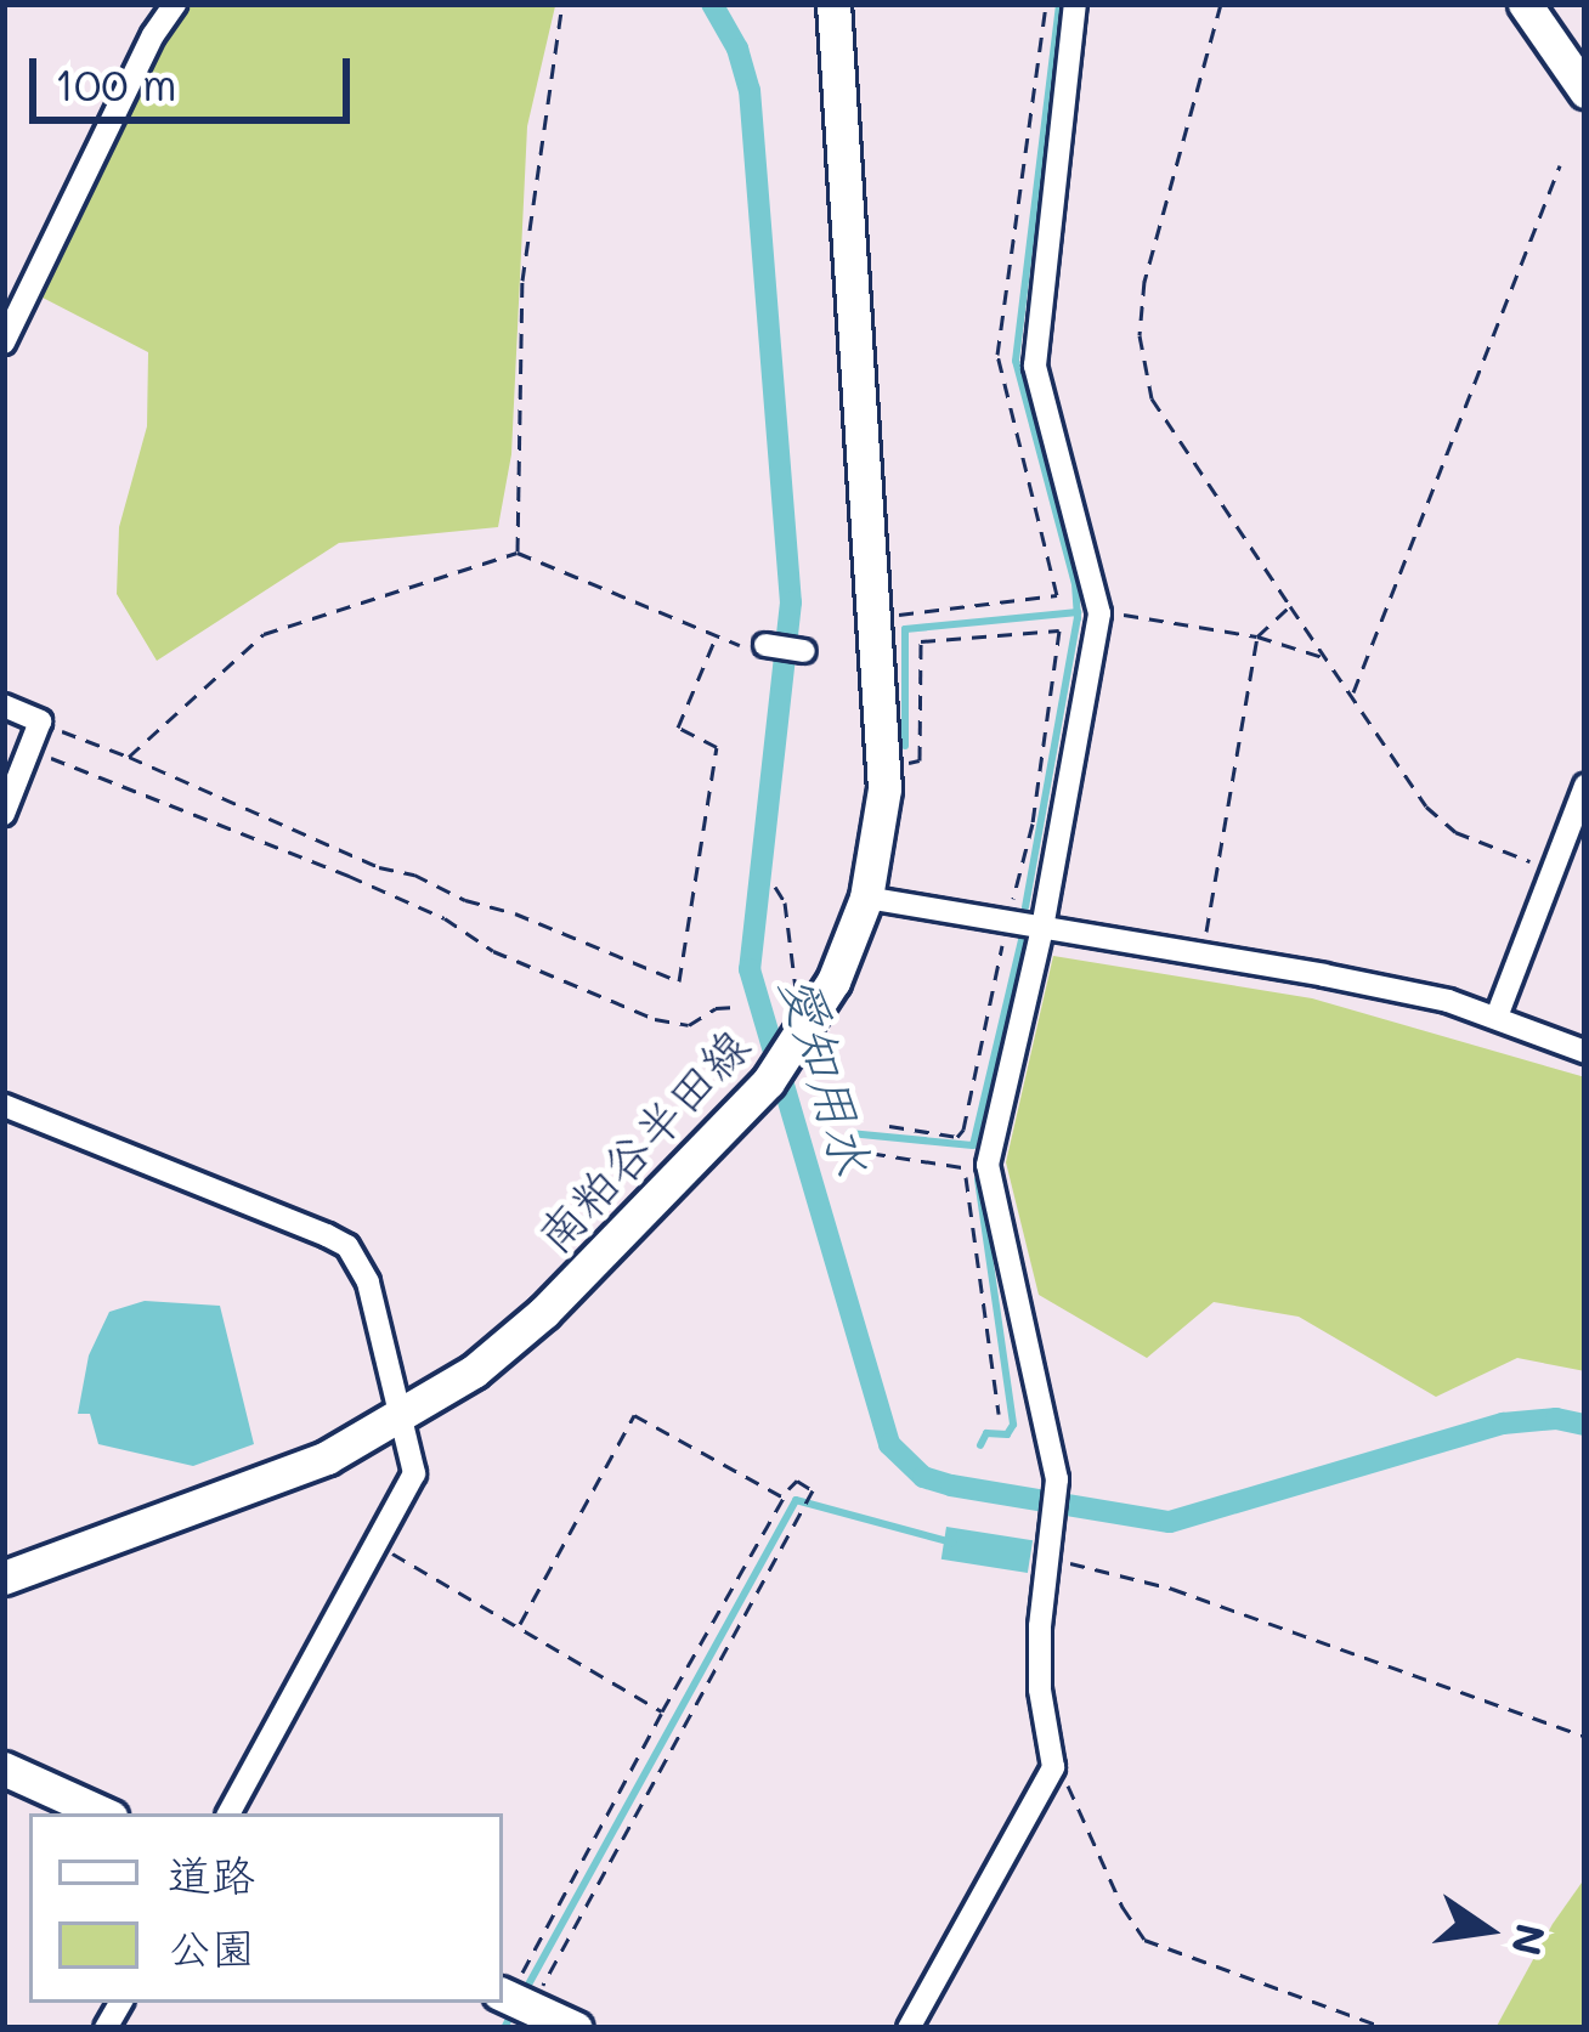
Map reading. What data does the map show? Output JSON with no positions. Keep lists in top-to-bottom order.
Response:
{
  "streets": {
    "main road": ["南粕谷半田線"]
  },
  "water": ["愛知用水"],
  "legend": ["道路", "公園"],
  "scale_bar": "100 m",
  "north": "right"
}
